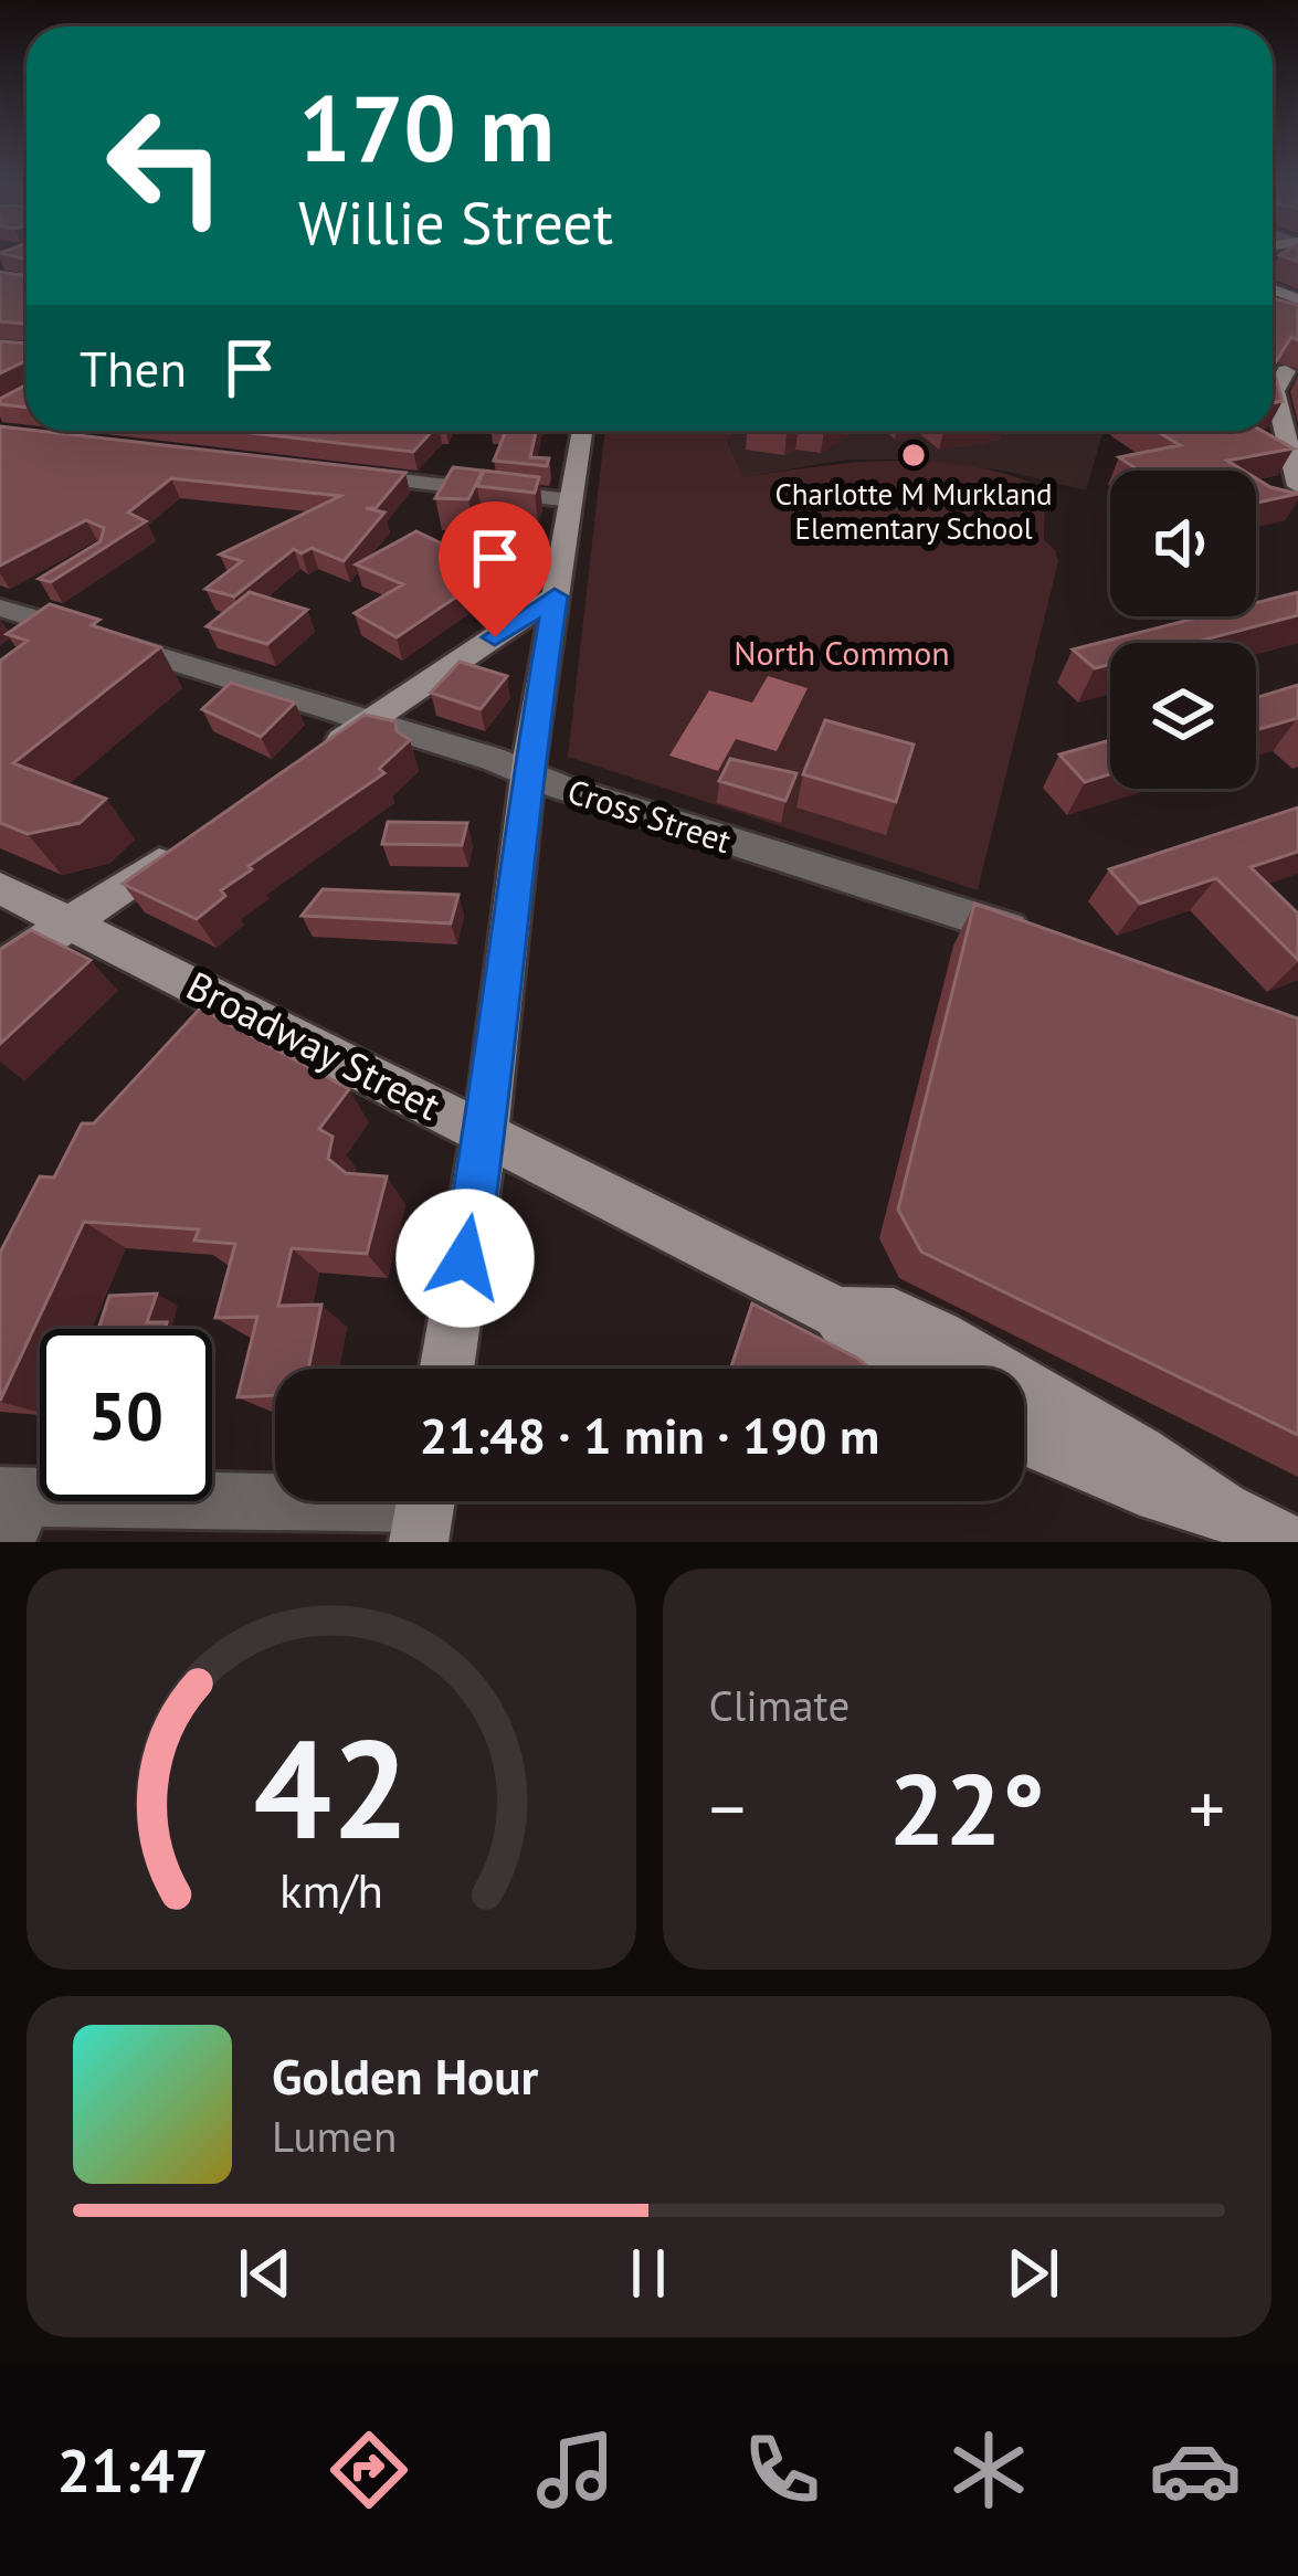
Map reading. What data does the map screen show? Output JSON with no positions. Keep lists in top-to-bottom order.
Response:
{
  "streets": {
    "main road": ["Broadway Street"],
    "street": ["Cross Street"]
  },
  "parks": ["North Common"],
  "places": ["Charlotte M Murkland Elementary School"],
  "page": {
    "turn": ["170 m", "Willie Street"],
    "then": "Then",
    "limit": "50",
    "trip": "21:48 · 1 min · 190 m",
    "tile": "Climate",
    "heat": ["−", "22°", "+"],
    "song": ["Golden Hour", "Lumen"],
    "tabs": "21:47",
    "gauge": ["42", "km/h"]
  }
}
